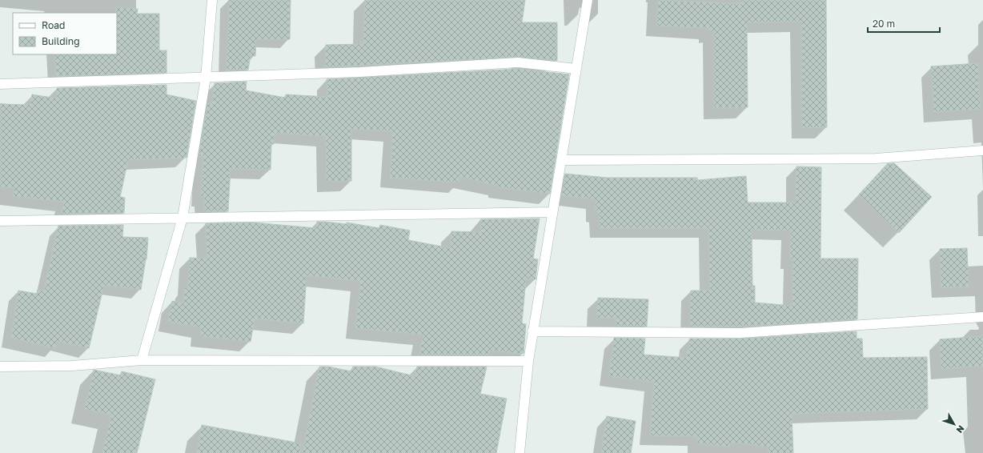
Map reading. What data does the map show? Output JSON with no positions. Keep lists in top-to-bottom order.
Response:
{
  "legend": ["Road", "Building"],
  "scale_bar": "20 m",
  "north": "bottom right"
}
